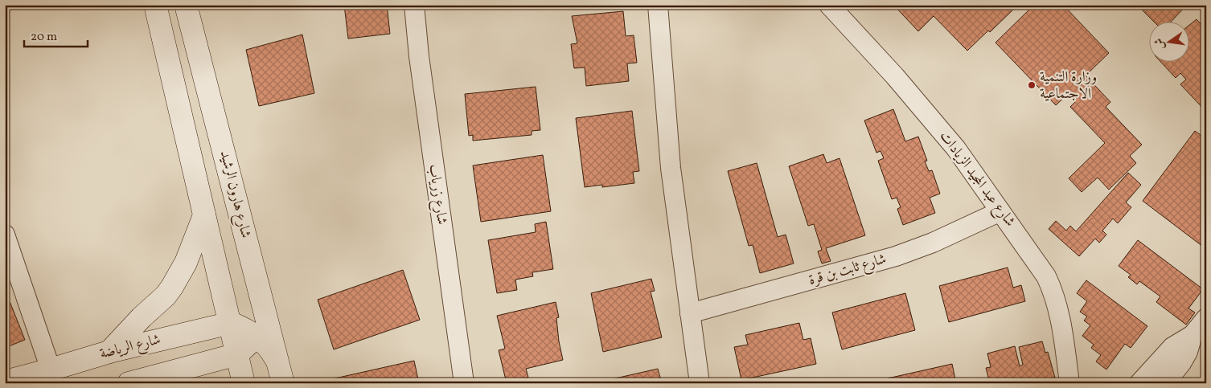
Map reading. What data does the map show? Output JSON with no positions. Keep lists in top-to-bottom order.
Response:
{
  "streets": {
    "main road": ["شارع هارون الرشيد", "شارع الرياضة"],
    "street": ["شارع عبد المجيد الزيادات", "شارع زرياب", "شارع ثابت بن قرة"]
  },
  "crossings": [
    ["شارع عبد المجيد الزيادات", "شارع ثابت بن قرة"]
  ],
  "places": ["وزارة التنمية الاجتماعية"],
  "scale_bar": "20 m",
  "north": "left"
}
